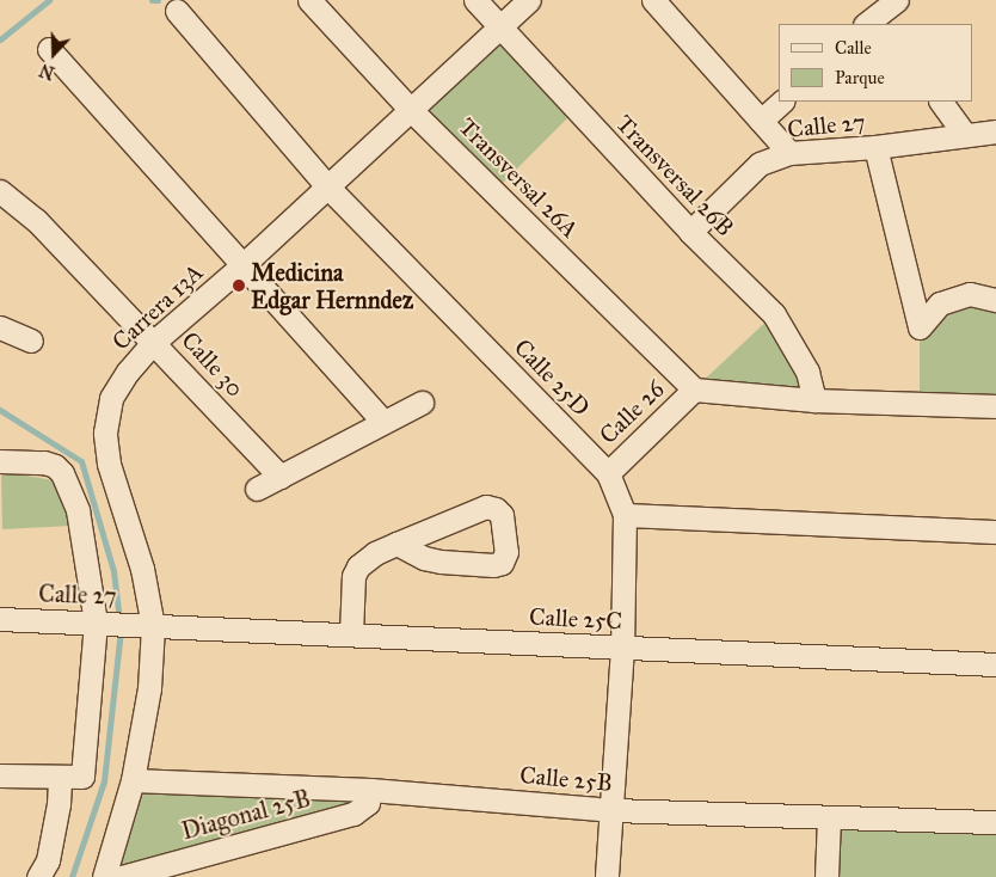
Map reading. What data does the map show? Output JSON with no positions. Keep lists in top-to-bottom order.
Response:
{
  "streets": {
    "street": [
      "Calle 27",
      "Transversal 26B",
      "Transversal 26A",
      "Carrera 13A",
      "Calle 30",
      "Calle 25D",
      "Calle 26",
      "Calle 25C",
      "Calle 25B",
      "Diagonal 25B"
    ]
  },
  "crossings": [
    ["Calle 27", "Transversal 26B"],
    ["Calle 27", "Carrera 13A"],
    ["Calle 27", "Calle 25C"],
    ["Transversal 26B", "Carrera 13A"],
    ["Transversal 26A", "Carrera 13A"],
    ["Transversal 26A", "Calle 26"],
    ["Carrera 13A", "Calle 30"],
    ["Carrera 13A", "Calle 25D"],
    ["Carrera 13A", "Calle 25C"],
    ["Carrera 13A", "Calle 25B"],
    ["Calle 25D", "Calle 26"],
    ["Calle 25B", "Diagonal 25B"]
  ],
  "places": ["Medicina Edgar Hernndez"],
  "legend": ["Calle", "Parque"],
  "north": "bottom"
}
